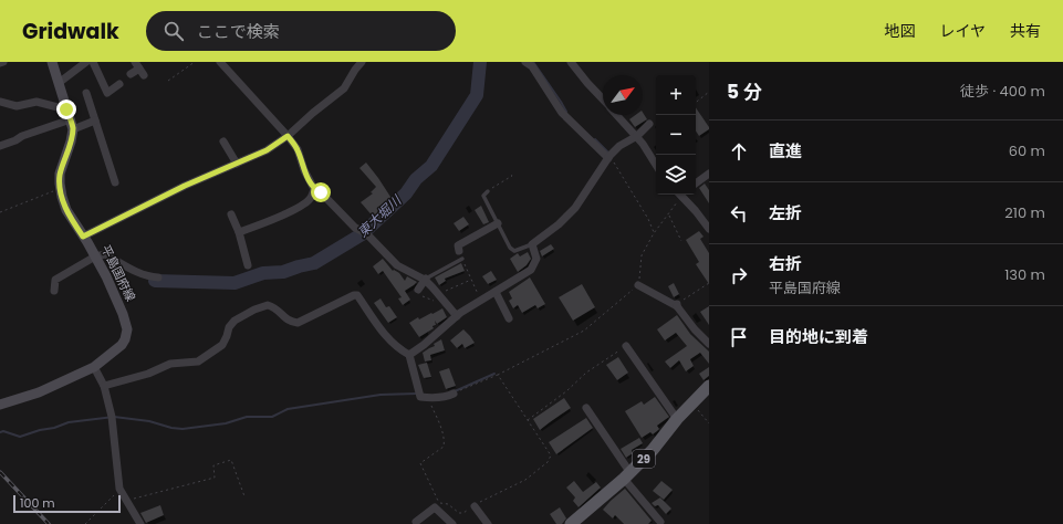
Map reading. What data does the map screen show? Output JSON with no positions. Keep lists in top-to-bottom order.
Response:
{
  "streets": {
    "main road": ["平島国府線", "29"]
  },
  "water": ["東大堀川"],
  "scale_bar": "100 m",
  "north": "top right",
  "page": {
    "header": "Gridwalk",
    "search": "ここで検索",
    "nav": ["地図", "レイヤ", "共有"],
    "heading": ["5 分", "徒歩 · 400 m"],
    "map_buttons": ["+", "−"],
    "list": [
      ["直進", "60 m"],
      ["左折", "210 m"],
      ["右折", "平島国府線", "130 m"],
      "目的地に到着"
    ],
    "scale": "100 m"
  }
}
